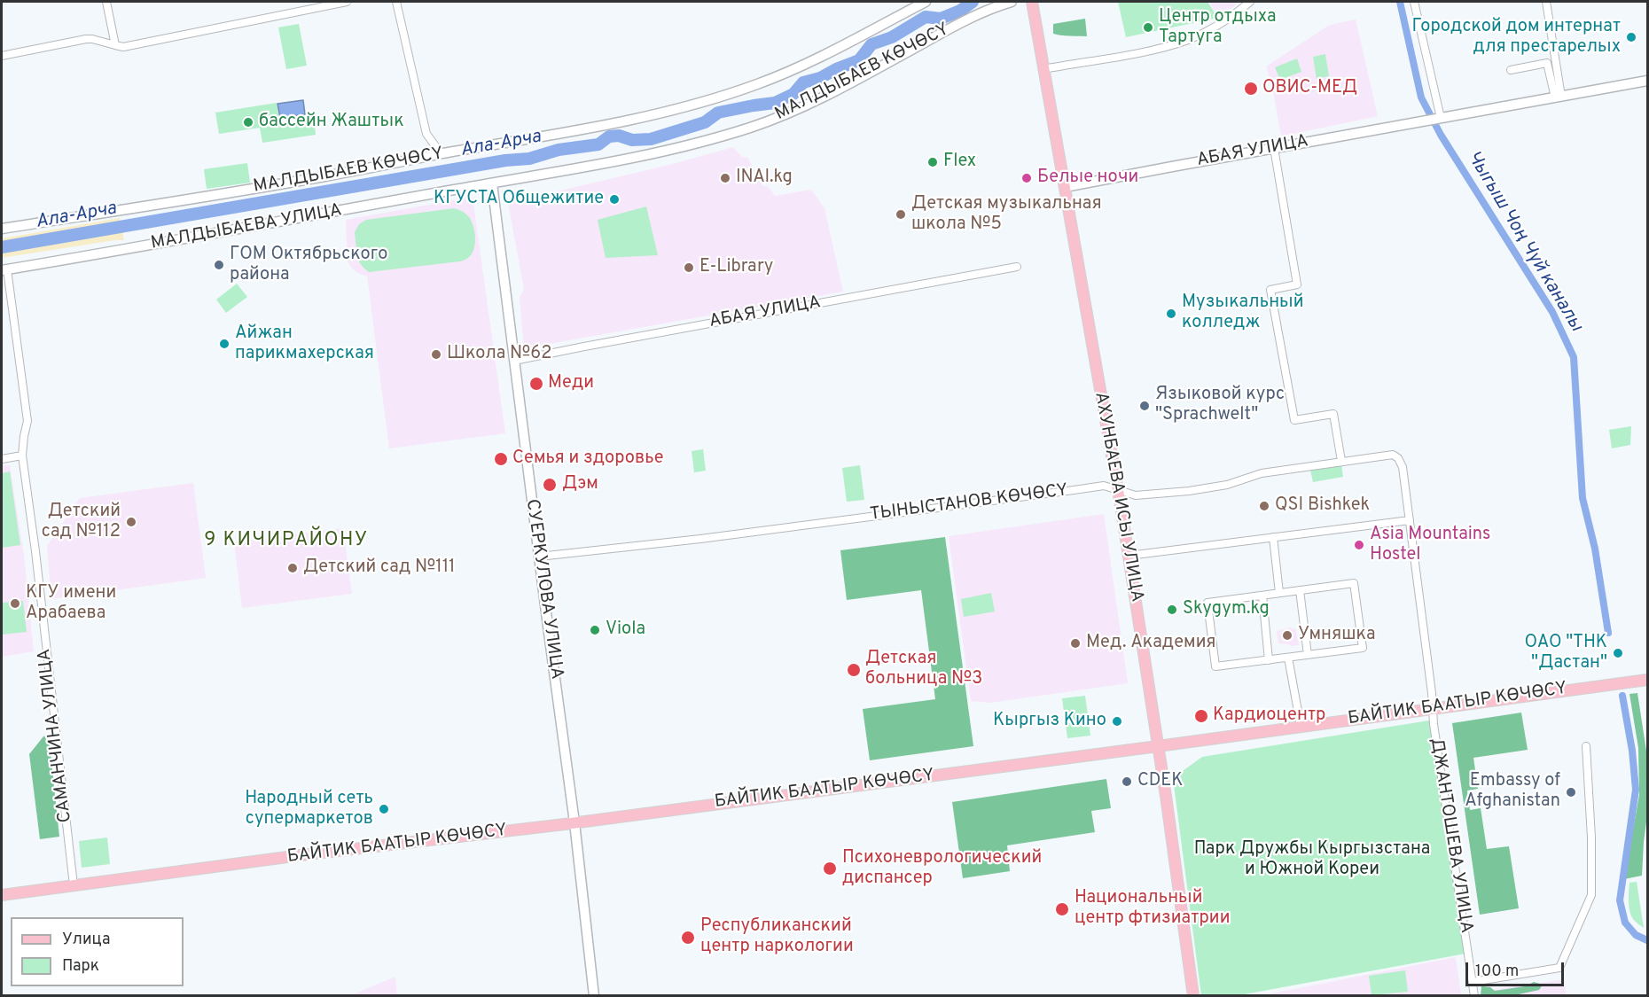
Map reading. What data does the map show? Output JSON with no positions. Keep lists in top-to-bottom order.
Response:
{
  "streets": {
    "main road": ["АХУНБАЕВА ИСЫ УЛИЦА", "БАЙТИК БААТЫР КӨЧӨСҮ"],
    "street": [
      "МАЛДЫБАЕВ КӨЧӨСҮ",
      "АБАЯ УЛИЦА",
      "МАЛДЫБАЕВА УЛИЦА",
      "ТЫНЫСТАНОВ КӨЧӨСҮ",
      "СУЕРКУЛОВА УЛИЦА",
      "САМАНЧИНА УЛИЦА",
      "ДЖАНТОШЕВА УЛИЦА"
    ]
  },
  "crossings": [
    ["МАЛДЫБАЕВ КӨЧӨСҮ", "МАЛДЫБАЕВА УЛИЦА"],
    ["МАЛДЫБАЕВ КӨЧӨСҮ", "СУЕРКУЛОВА УЛИЦА"],
    ["АБАЯ УЛИЦА", "АХУНБАЕВА ИСЫ УЛИЦА"],
    ["АБАЯ УЛИЦА", "СУЕРКУЛОВА УЛИЦА"],
    ["МАЛДЫБАЕВА УЛИЦА", "СУЕРКУЛОВА УЛИЦА"],
    ["МАЛДЫБАЕВА УЛИЦА", "САМАНЧИНА УЛИЦА"],
    ["АХУНБАЕВА ИСЫ УЛИЦА", "ТЫНЫСТАНОВ КӨЧӨСҮ"],
    ["АХУНБАЕВА ИСЫ УЛИЦА", "БАЙТИК БААТЫР КӨЧӨСҮ"],
    ["ТЫНЫСТАНОВ КӨЧӨСҮ", "СУЕРКУЛОВА УЛИЦА"],
    ["ТЫНЫСТАНОВ КӨЧӨСҮ", "ДЖАНТОШЕВА УЛИЦА"],
    ["СУЕРКУЛОВА УЛИЦА", "БАЙТИК БААТЫР КӨЧӨСҮ"],
    ["БАЙТИК БААТЫР КӨЧӨСҮ", "САМАНЧИНА УЛИЦА"],
    ["БАЙТИК БААТЫР КӨЧӨСҮ", "ДЖАНТОШЕВА УЛИЦА"]
  ],
  "districts": ["9 КИЧИРАЙОНУ"],
  "water": ["Ала-Арча", "Чыгыш Чоң Чүй каналы"],
  "parks": ["Парк Дружбы Кыргызстана и Южной Кореи"],
  "places": [
    "Центр отдыха Тартуга",
    "Городской дом интернат для престарелых",
    "ОВИС-МЕД",
    "бассейн Жаштык",
    "Flex",
    "INAI.kg",
    "Белые ночи",
    "КГУСТА Общежитие",
    "Детская музыкальная школа №5",
    "ГОМ Октябрьского района",
    "E-Library",
    "Музыкальный колледж",
    "Айжан парикмахерская",
    "Школа №62",
    "Меди",
    "Языковой курс \"Sprachwelt\"",
    "Семья и здоровье",
    "Дэм",
    "QSI Bishkek",
    "Детский сад №112",
    "Asia Mountains Hostel",
    "Детский сад №111",
    "КГУ имени Арабаева",
    "Skygym.kg",
    "Viola",
    "Умняшка",
    "Мед. Академия",
    "ОАО \"ТНК \"Дастан\"",
    "Детская больница №3",
    "Кардиоцентр",
    "Кыргыз Кино",
    "CDEK",
    "Embassy of Afghanistan",
    "Народный сеть супермаркетов",
    "Психоневрологический диспансер",
    "Национальный центр фтизиатрии",
    "Республиканский центр наркологии"
  ],
  "legend": ["Улица", "Парк"],
  "scale_bar": "100 m"
}
